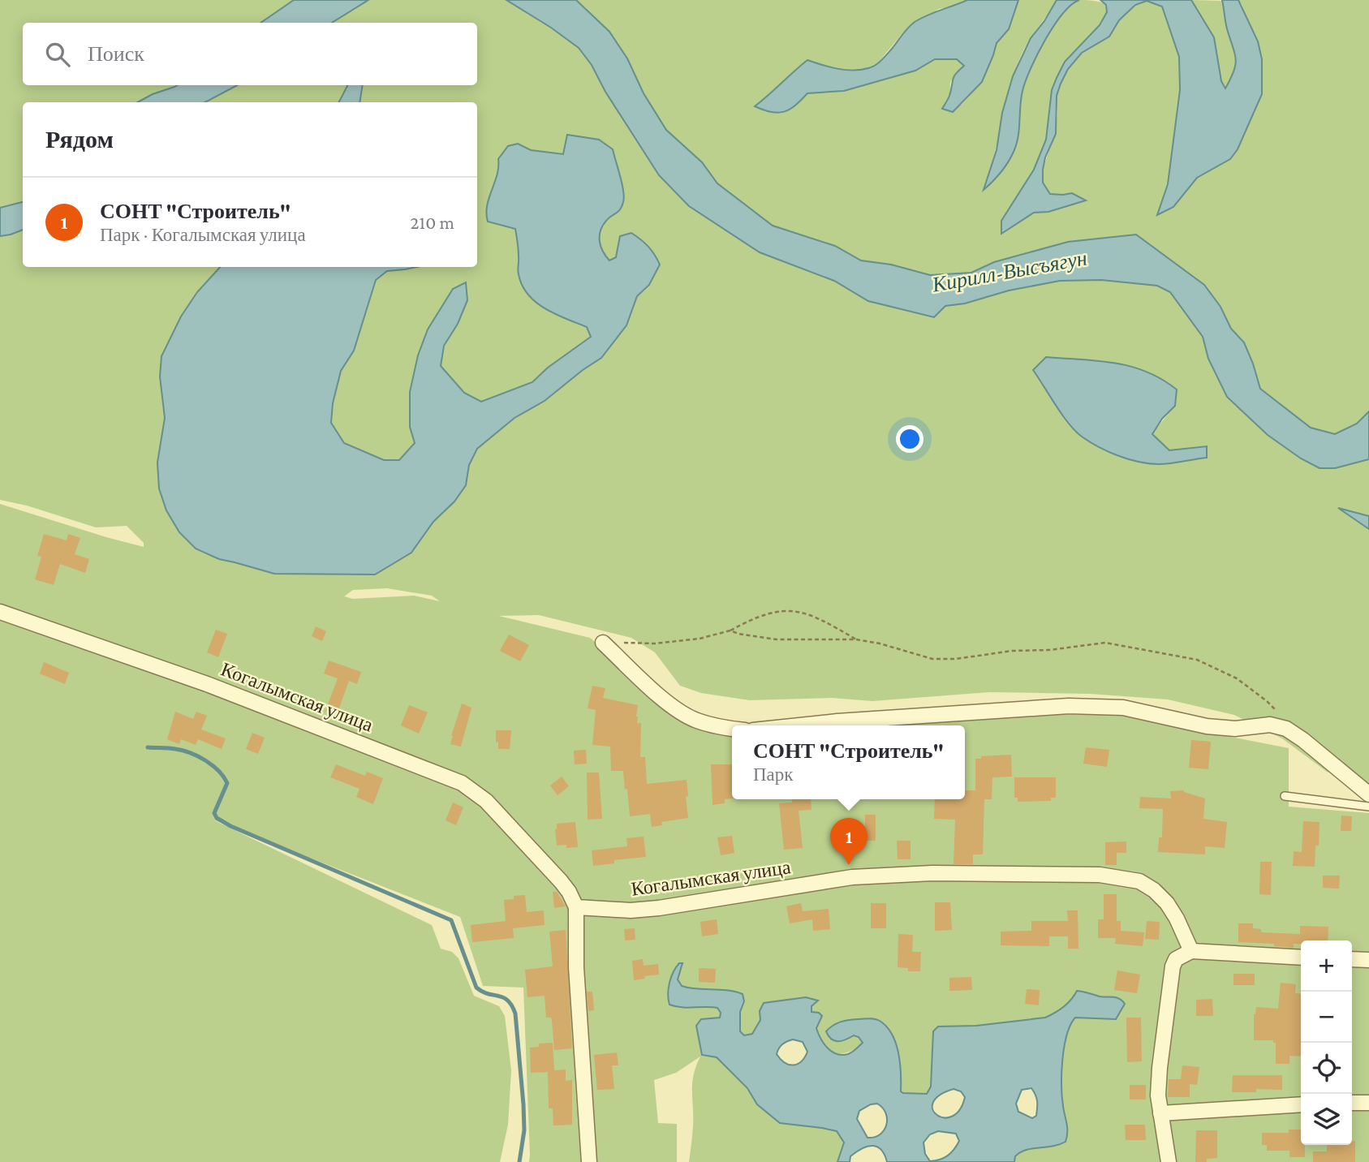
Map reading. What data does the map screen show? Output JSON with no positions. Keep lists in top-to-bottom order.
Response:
{
  "streets": {
    "street": ["Когалымская улица"]
  },
  "water": ["Кирилл-Высъягун"],
  "page": {
    "search": "Поиск",
    "heading": "Рядом",
    "list": [
      {
        "mark": "1",
        "name": "СОНТ \"Строитель\"",
        "note": "Парк · Когалымская улица",
        "value": "210 m"
      }
    ],
    "popup": ["СОНТ \"Строитель\"", "Парк"],
    "pins": "1",
    "map_buttons": ["+", "−"]
  }
}
